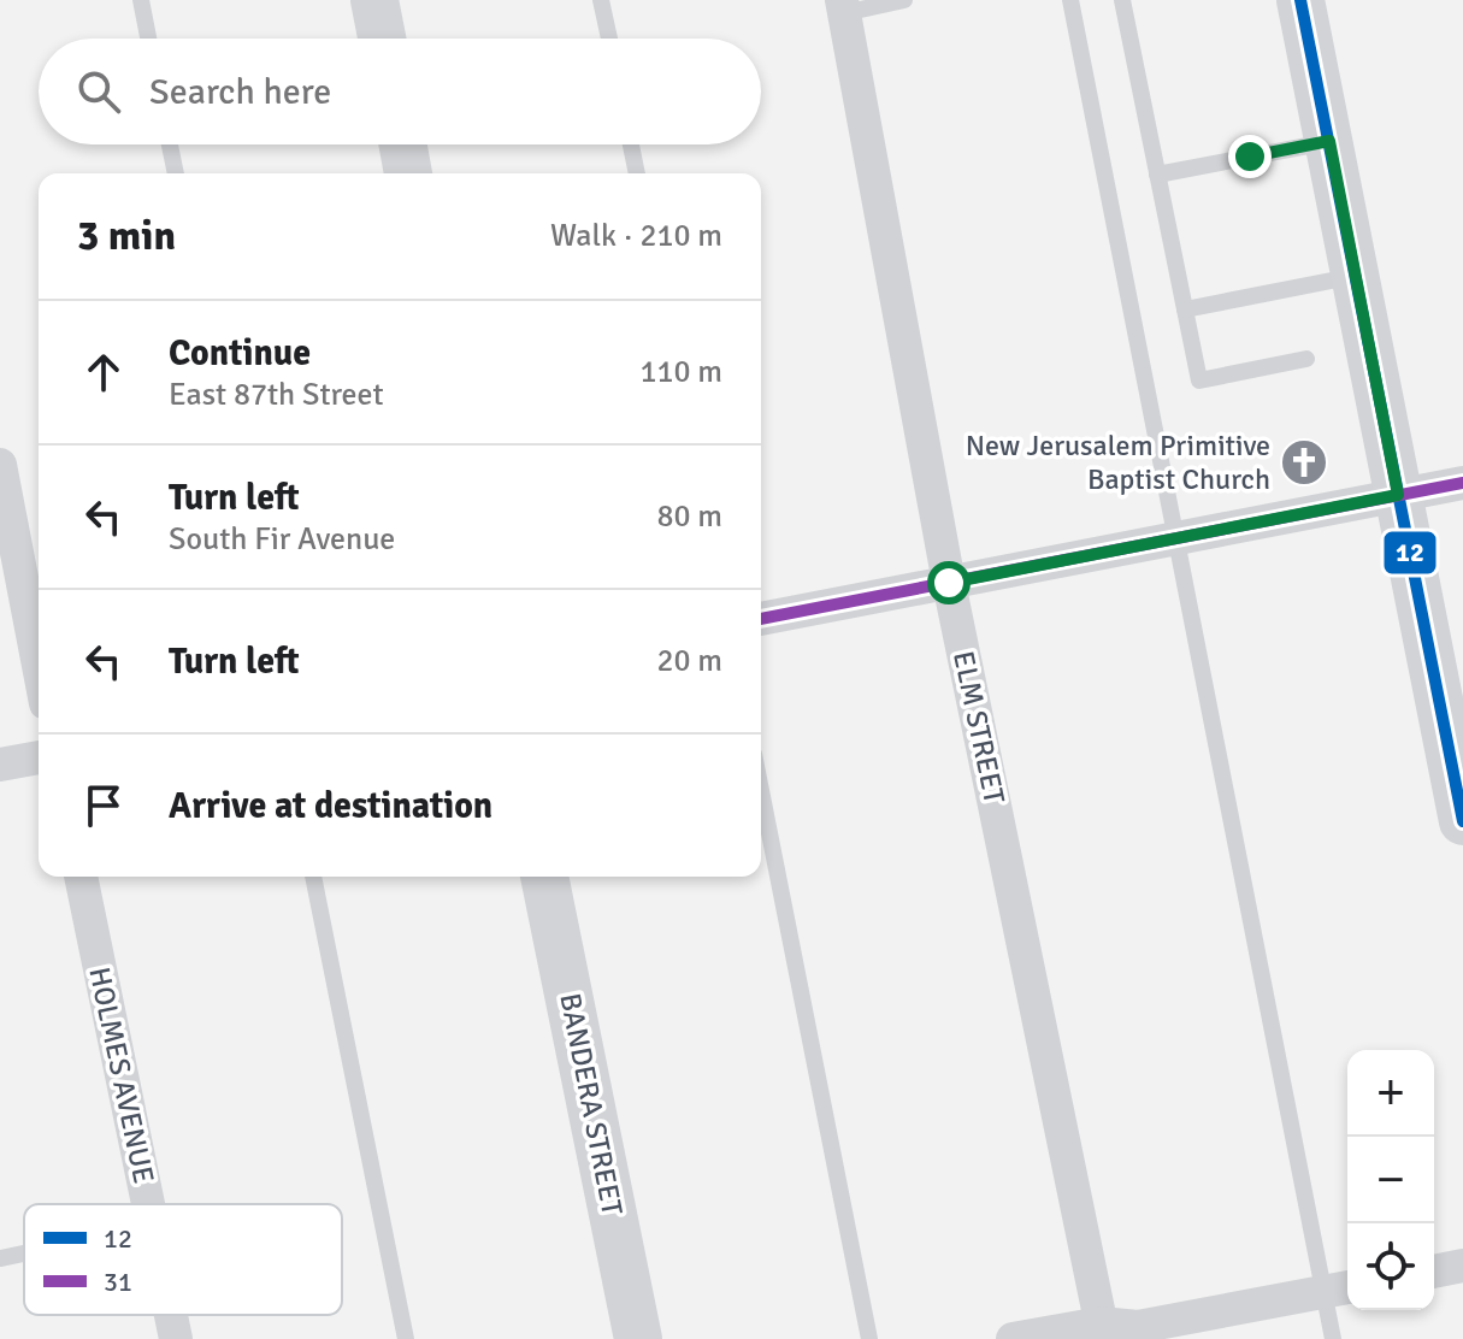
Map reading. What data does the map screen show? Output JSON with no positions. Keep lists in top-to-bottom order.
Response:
{
  "streets": {
    "street": ["ELM STREET", "HOLMES AVENUE", "BANDERA STREET"]
  },
  "places": {
    "church": ["New Jerusalem Primitive Baptist Church"]
  },
  "lines": ["transit line 12", "transit line 31"],
  "legend": ["12", "31"],
  "page": {
    "search": "Search here",
    "heading": ["3 min", "Walk · 210 m"],
    "list": [
      ["Continue", "East 87th Street", "110 m"],
      ["Turn left", "South Fir Avenue", "80 m"],
      ["Turn left", "20 m"],
      "Arrive at destination"
    ],
    "map_buttons": ["+", "−"]
  }
}
